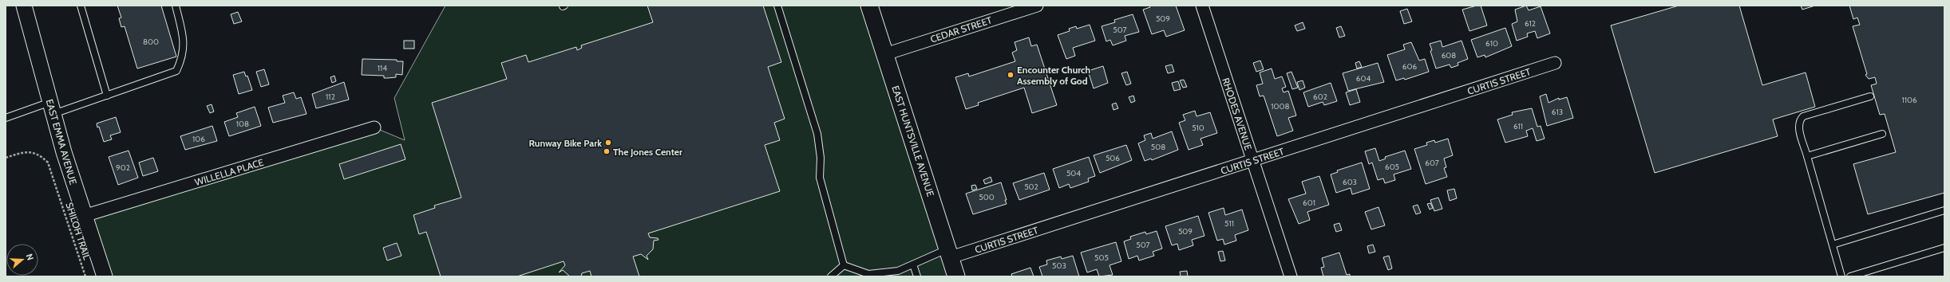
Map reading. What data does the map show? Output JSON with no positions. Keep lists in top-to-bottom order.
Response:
{
  "streets": {
    "main road": ["EAST HUNTSVILLE AVENUE"],
    "street": [
      "CEDAR STREET",
      "CURTIS STREET",
      "RHODES AVENUE",
      "EAST EMMA AVENUE",
      "WILLELLA PLACE"
    ],
    "path": ["SHILOH TRAIL"]
  },
  "crossings": [
    ["CEDAR STREET", "EAST HUNTSVILLE AVENUE"],
    ["CURTIS STREET", "RHODES AVENUE"],
    ["CURTIS STREET", "EAST HUNTSVILLE AVENUE"],
    ["EAST EMMA AVENUE", "WILLELLA PLACE"]
  ],
  "places": ["Encounter Church Assembly of God", "Runway Bike Park", "The Jones Center"],
  "house_numbers": [
    "509",
    "612",
    "507",
    "800",
    "610",
    "608",
    "606",
    "114",
    "604",
    "112",
    "602",
    "1106",
    "1008",
    "613",
    "108",
    "611",
    "510",
    "106",
    "508",
    "506",
    "607",
    "605",
    "902",
    "504",
    "603",
    "502",
    "500",
    "601",
    "511",
    "509",
    "507",
    "505",
    "503"
  ],
  "north": "right"
}
